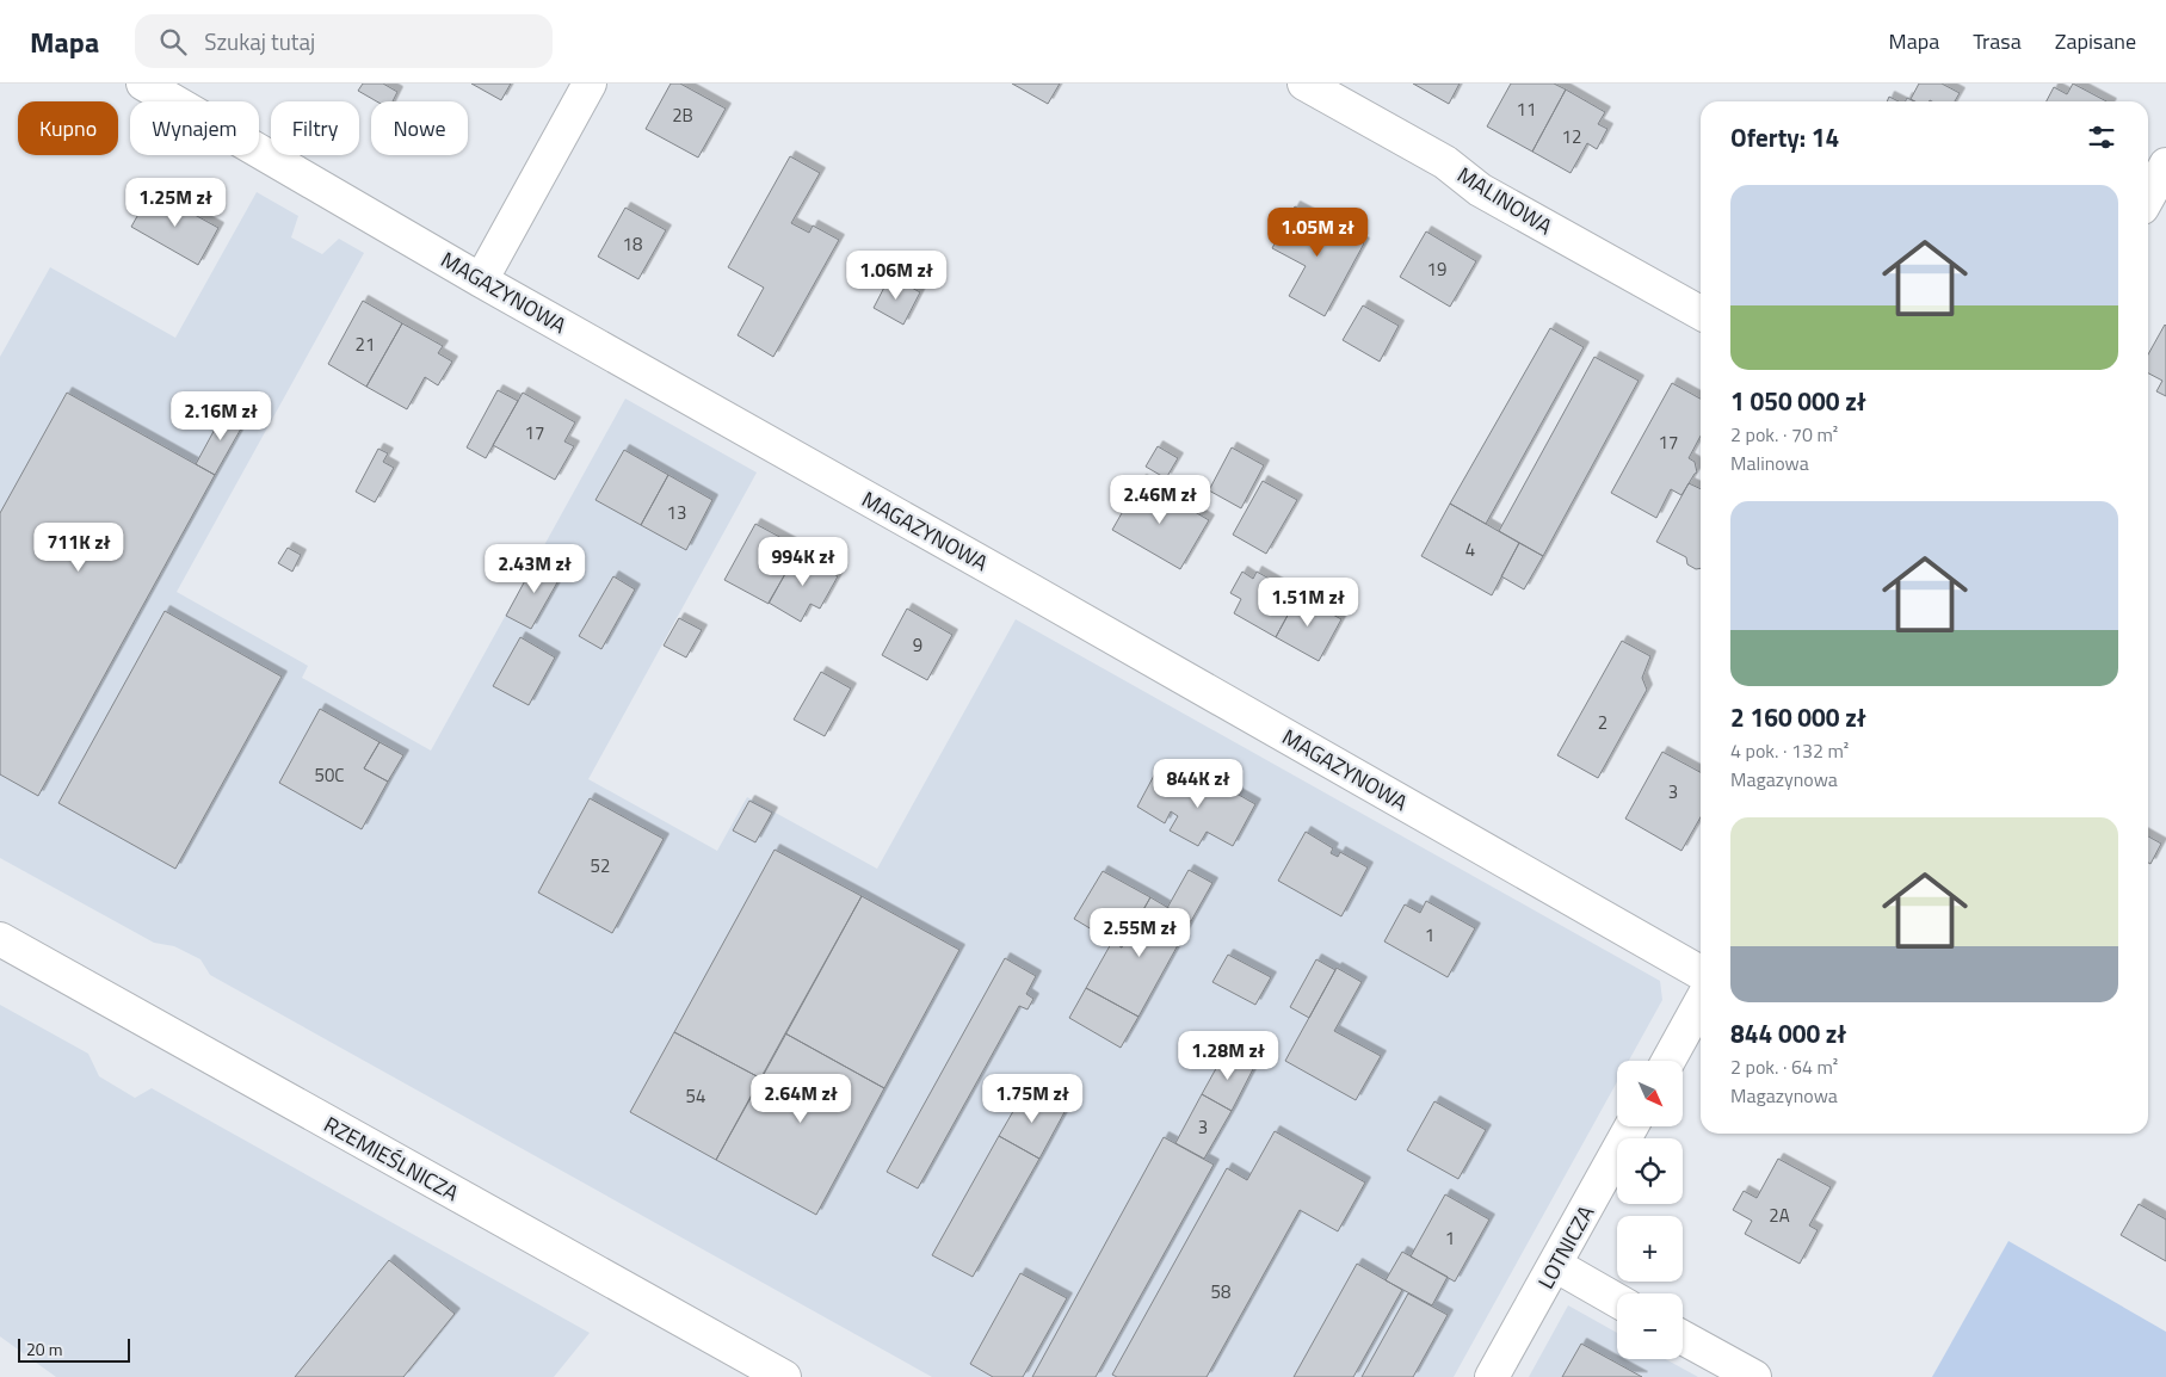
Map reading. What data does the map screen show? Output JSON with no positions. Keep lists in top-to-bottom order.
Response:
{
  "streets": {
    "street": [
      "MALINOWA",
      "MAGAZYNOWA",
      "RZEMIEŚLNICZA",
      "LOTNICZA"
    ]
  },
  "house_numbers": [
    "11",
    "2B",
    "12",
    "18",
    "19",
    "21",
    "17",
    "17",
    "13",
    "4",
    "9",
    "2",
    "50C",
    "3",
    "52",
    "1",
    "54",
    "3",
    "2A",
    "1",
    "58"
  ],
  "scale_bar": "20 m",
  "north": "bottom right",
  "page": {
    "header": "Mapa",
    "search": "Szukaj tutaj",
    "nav": ["Mapa", "Trasa", "Zapisane"],
    "chip": [
      "Kupno",
      "Wynajem",
      "Filtry",
      "Nowe"
    ],
    "heading": "Oferty: 14",
    "list": [
      {
        "name": "1 050 000 zł",
        "note": "2 pok. · 70 m² · Malinowa"
      },
      {
        "name": "2 160 000 zł",
        "note": "4 pok. · 132 m² · Magazynowa"
      },
      {
        "name": "844 000 zł",
        "note": "2 pok. · 64 m² · Magazynowa"
      }
    ],
    "price": [
      "1.25M zł",
      "1.05M zł",
      "1.06M zł",
      "2.16M zł",
      "2.46M zł",
      "711K zł",
      "994K zł",
      "2.43M zł",
      "1.51M zł",
      "844K zł",
      "2.55M zł",
      "1.28M zł",
      "2.64M zł",
      "1.75M zł"
    ],
    "map_buttons": ["+", "−"],
    "scale": "20 m"
  }
}
